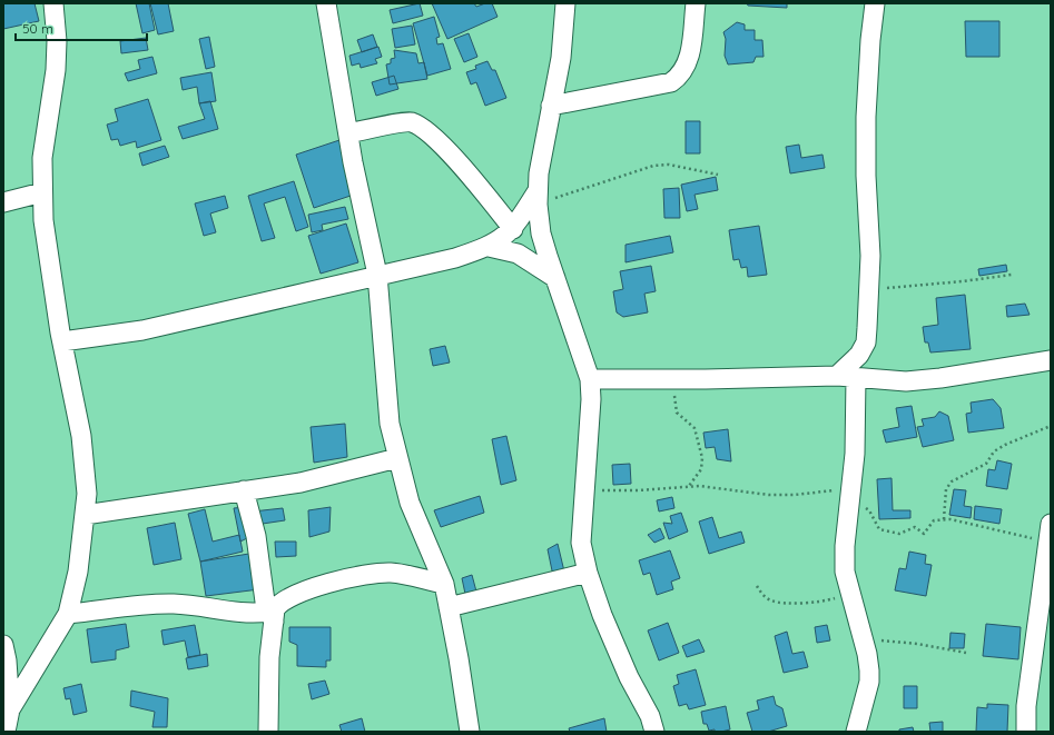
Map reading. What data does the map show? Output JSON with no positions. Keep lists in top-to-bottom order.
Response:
{
  "scale_bar": "50 m"
}
